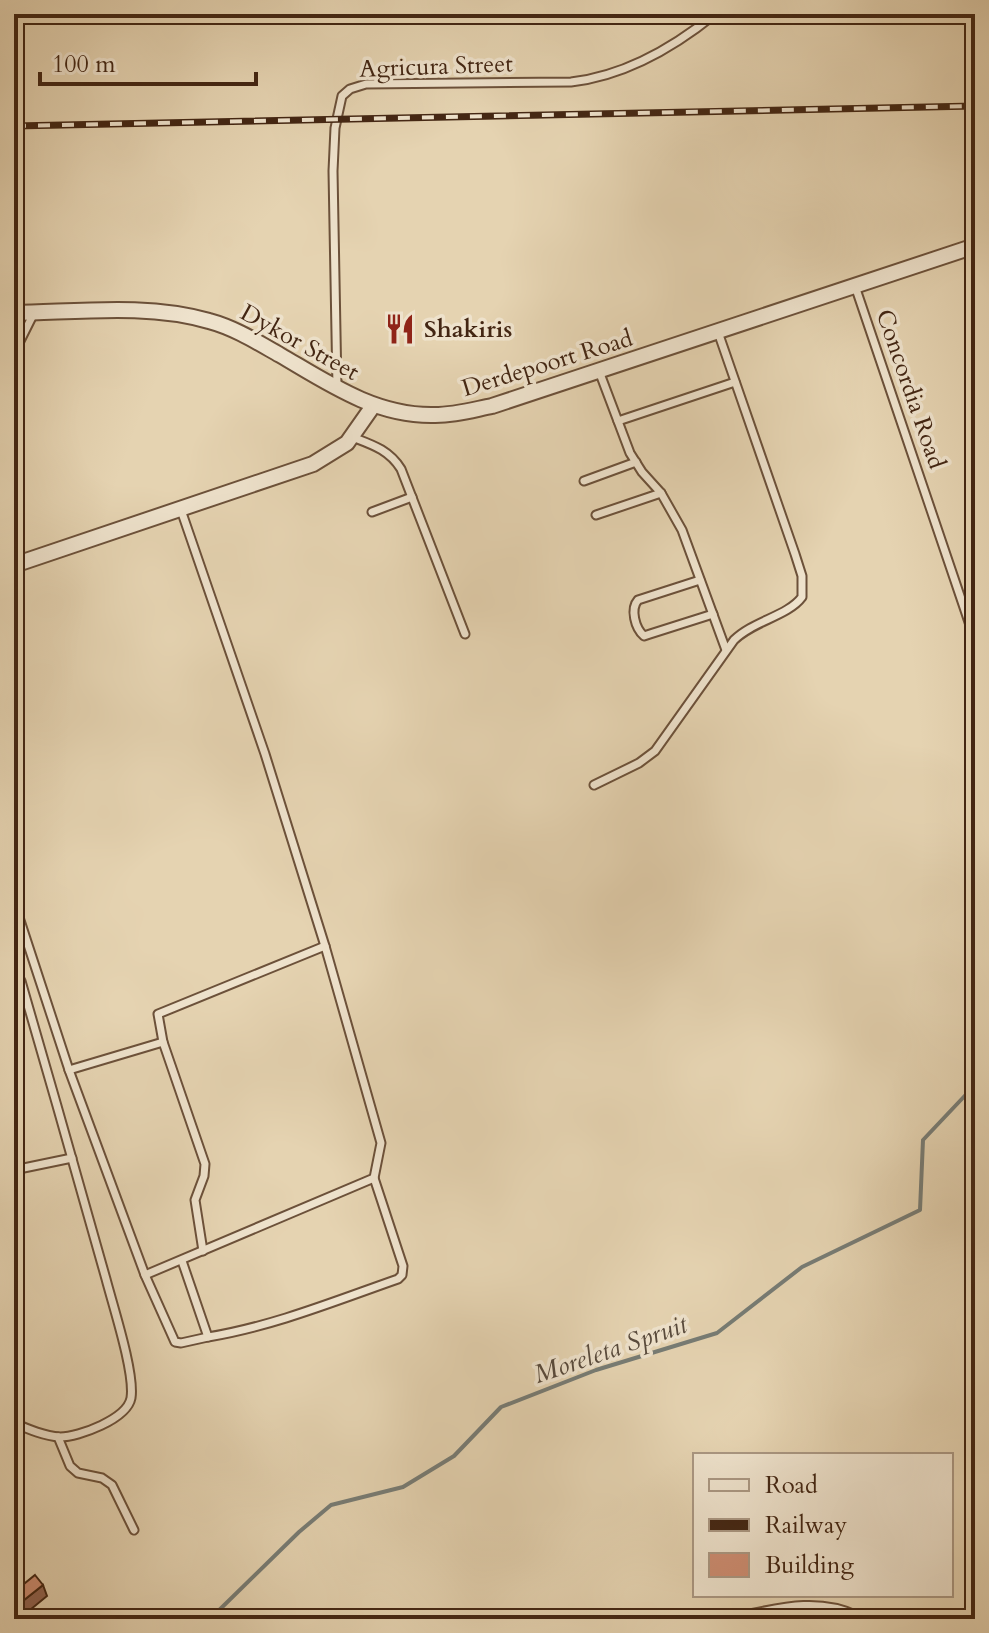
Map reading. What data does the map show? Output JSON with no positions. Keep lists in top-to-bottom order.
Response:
{
  "streets": {
    "street": ["Dykor Street", "Derdepoort Road"],
    "lane": ["Agricura Street", "Concordia Road"]
  },
  "crossings": [
    ["Agricura Street", "Dykor Street"],
    ["Dykor Street", "Derdepoort Road"],
    ["Derdepoort Road", "Concordia Road"]
  ],
  "water": ["Moreleta Spruit"],
  "places": {
    "restaurant": ["Shakiris"]
  },
  "legend": ["Road", "Railway", "Building"],
  "scale_bar": "100 m"
}
